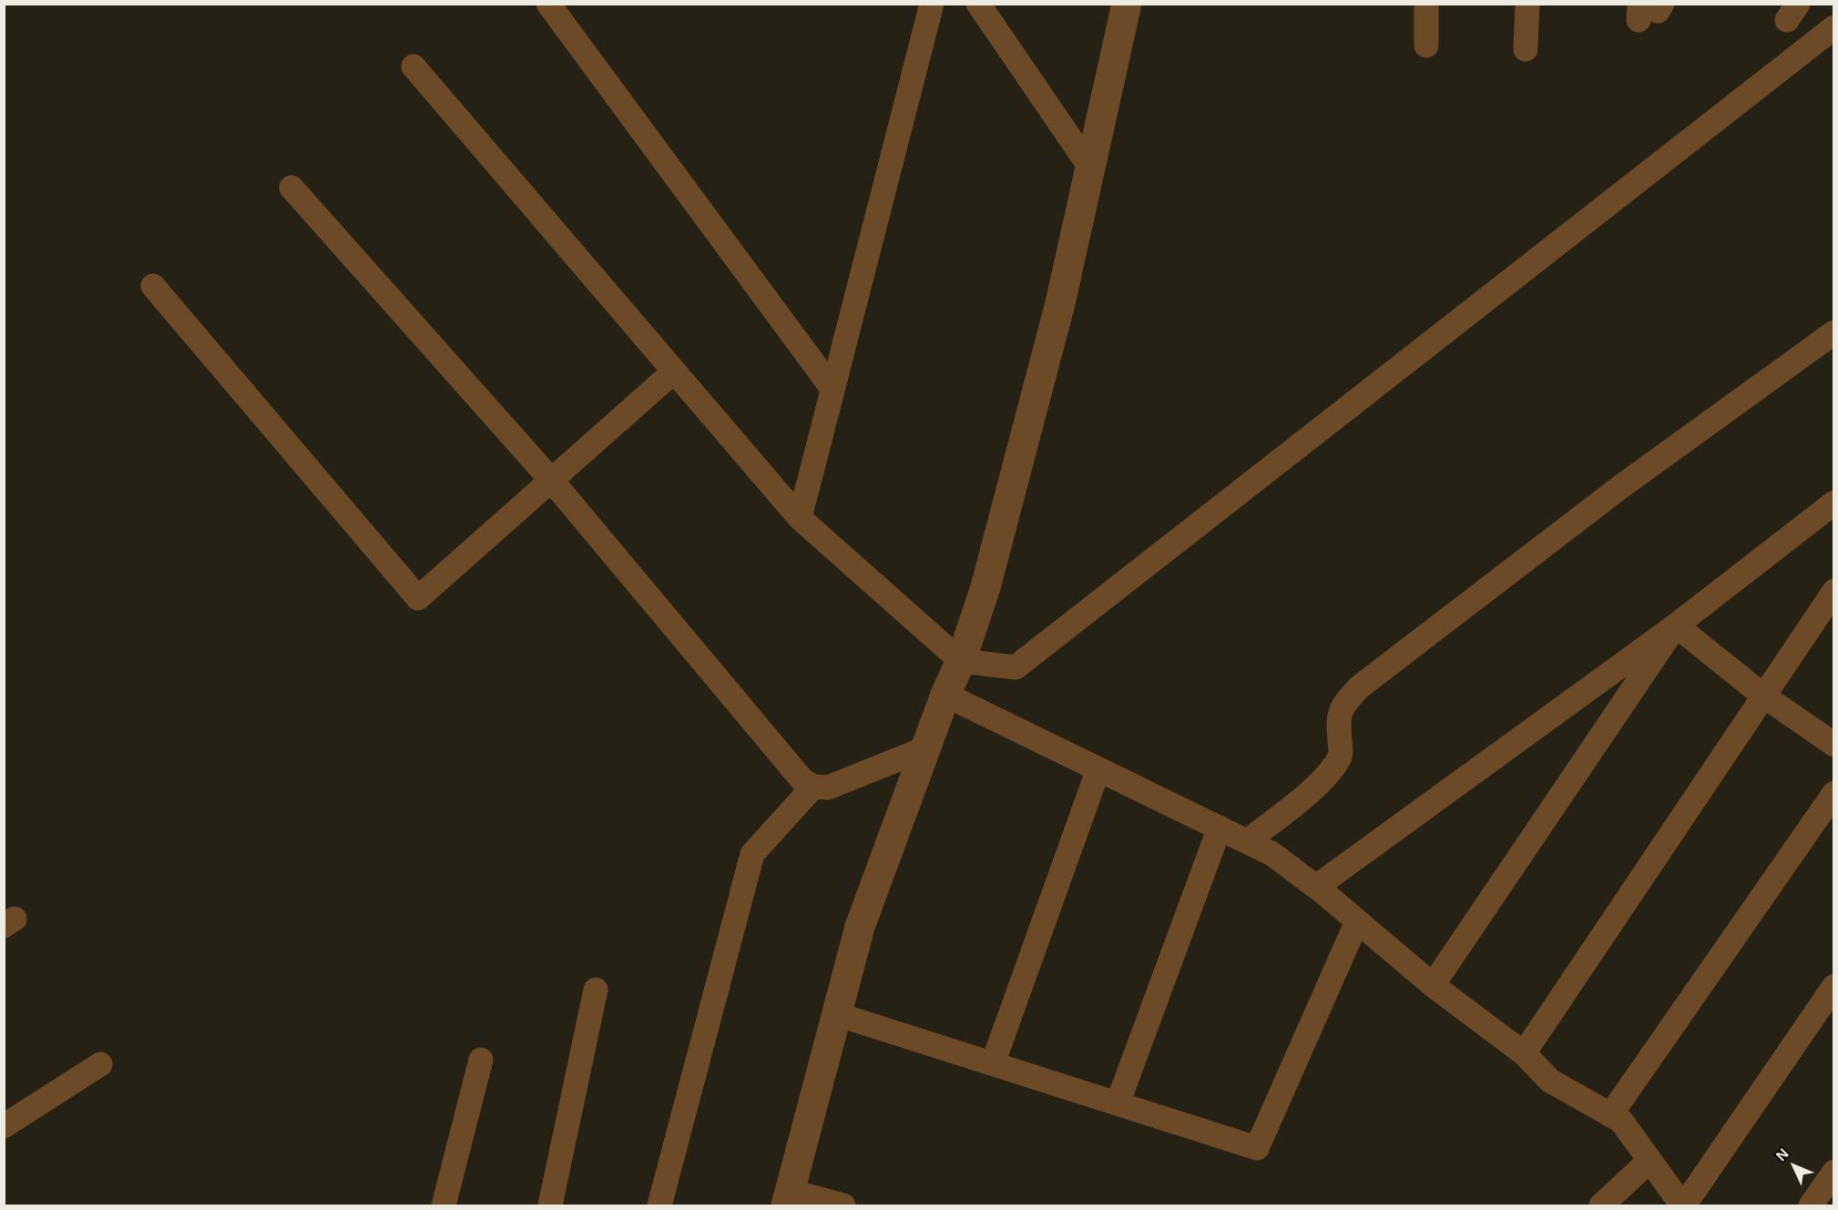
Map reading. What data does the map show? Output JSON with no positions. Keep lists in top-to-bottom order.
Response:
{
  "north": "top left"
}
